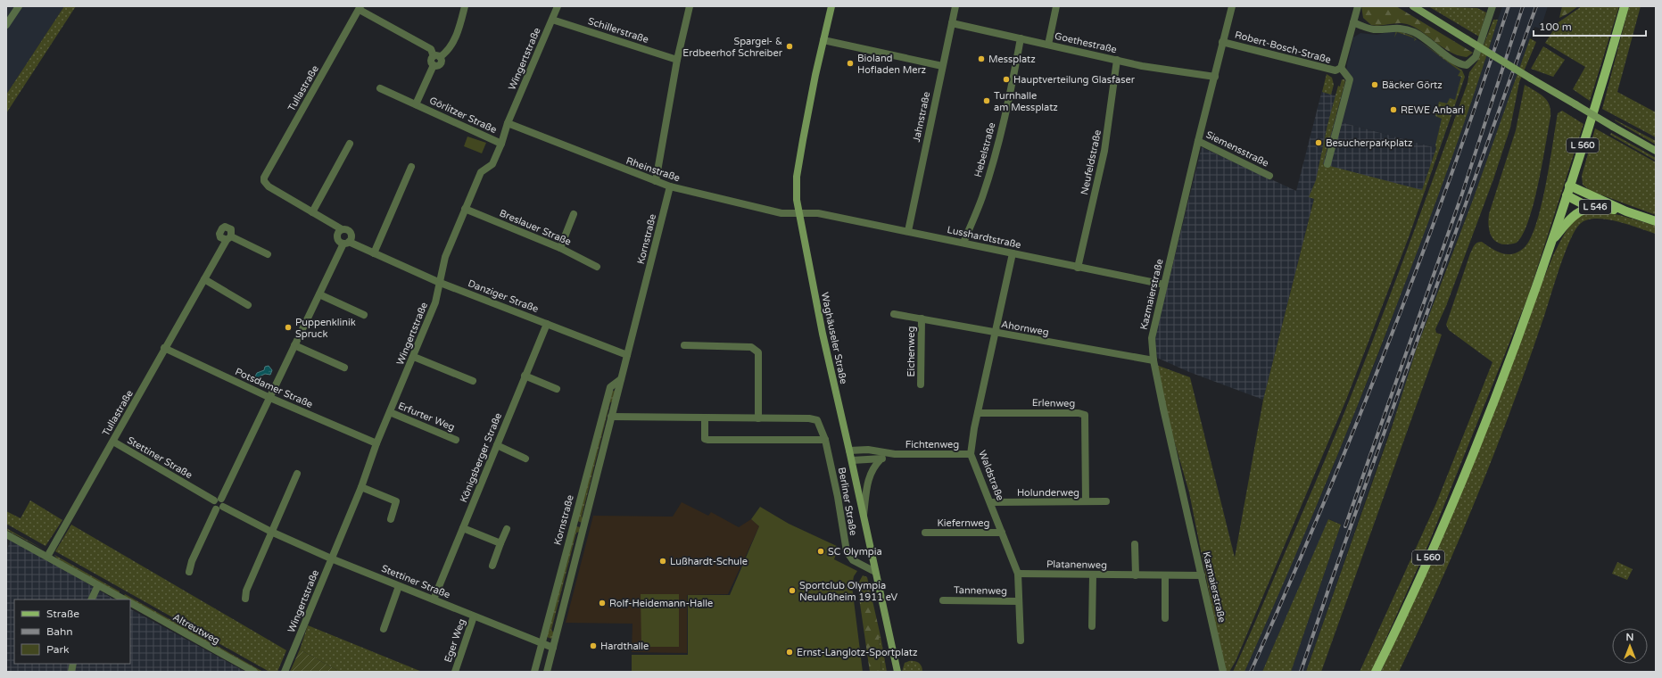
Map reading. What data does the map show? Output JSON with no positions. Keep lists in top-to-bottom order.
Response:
{
  "streets": {
    "main road": ["L 560", "L 546"],
    "street": [
      "Schillerstraße",
      "Goethestraße",
      "Robert-Bosch-Straße",
      "Wingertstraße",
      "Tullastraße",
      "Görlitzer Straße",
      "Jahnstraße",
      "Siemensstraße",
      "Hebelstraße",
      "Neufeldstraße",
      "Rheinstraße",
      "Breslauer Straße",
      "Lusshardtstraße",
      "Kornstraße",
      "Kazmaierstraße",
      "Danziger Straße",
      "Ahornweg",
      "Waghäuseler Straße",
      "Eichenweg",
      "Potsdamer Straße",
      "Erlenweg",
      "Erfurter Weg",
      "Fichtenweg",
      "Stettiner Straße",
      "Königsberger Straße",
      "Waldstraße",
      "Holunderweg",
      "Berliner Straße",
      "Kiefernweg",
      "Platanenweg",
      "Tannenweg",
      "Altreutweg",
      "Eger Weg"
    ]
  },
  "crossings": [
    ["Schillerstraße", "Wingertstraße"],
    ["Goethestraße", "Jahnstraße"],
    ["Goethestraße", "Hebelstraße"],
    ["Goethestraße", "Neufeldstraße"],
    ["Goethestraße", "Kazmaierstraße"],
    ["Robert-Bosch-Straße", "Kazmaierstraße"],
    ["Wingertstraße", "Görlitzer Straße"],
    ["Wingertstraße", "Rheinstraße"],
    ["Wingertstraße", "Breslauer Straße"],
    ["Wingertstraße", "Danziger Straße"],
    ["Wingertstraße", "Potsdamer Straße"],
    ["Wingertstraße", "Erfurter Weg"],
    ["Wingertstraße", "Stettiner Straße"],
    ["Tullastraße", "Potsdamer Straße"],
    ["Tullastraße", "Stettiner Straße"],
    ["Jahnstraße", "Lusshardtstraße"],
    ["L 560", "L 546"],
    ["Siemensstraße", "Kazmaierstraße"],
    ["Hebelstraße", "Lusshardtstraße"],
    ["Neufeldstraße", "Lusshardtstraße"],
    ["Rheinstraße", "Lusshardtstraße"],
    ["Rheinstraße", "Kornstraße"],
    ["Rheinstraße", "Waghäuseler Straße"],
    ["Lusshardtstraße", "Kazmaierstraße"],
    ["Lusshardtstraße", "Waghäuseler Straße"],
    ["Lusshardtstraße", "Waldstraße"],
    ["Kornstraße", "Danziger Straße"],
    ["Kornstraße", "Stettiner Straße"],
    ["Kornstraße", "Berliner Straße"],
    ["Kazmaierstraße", "Ahornweg"],
    ["Kazmaierstraße", "Platanenweg"],
    ["Danziger Straße", "Königsberger Straße"],
    ["Ahornweg", "Eichenweg"],
    ["Ahornweg", "Waldstraße"],
    ["Waghäuseler Straße", "Fichtenweg"],
    ["Waghäuseler Straße", "Berliner Straße"],
    ["Erlenweg", "Waldstraße"],
    ["Erlenweg", "Holunderweg"],
    ["Fichtenweg", "Waldstraße"],
    ["Stettiner Straße", "Königsberger Straße"],
    ["Stettiner Straße", "Eger Weg"],
    ["Waldstraße", "Holunderweg"],
    ["Waldstraße", "Kiefernweg"],
    ["Waldstraße", "Platanenweg"],
    ["Waldstraße", "Tannenweg"]
  ],
  "places": [
    "Spargel- & Erdbeerhof Schreiber",
    "Messplatz",
    "Bioland Hofladen Merz",
    "Hauptverteilung Glasfaser",
    "Bäcker Görtz",
    "Turnhalle am Messplatz",
    "REWE Anbari",
    "Besucherparkplatz",
    "Puppenklinik Spruck",
    "SC Olympia",
    "Lußhardt-Schule",
    "Sportclub Olympia Neulußheim 1911 eV",
    "Rolf-Heidemann-Halle",
    "Hardthalle",
    "Ernst-Langlotz-Sportplatz"
  ],
  "legend": ["Straße", "Bahn", "Park"],
  "scale_bar": "100 m",
  "north": "top"
}
